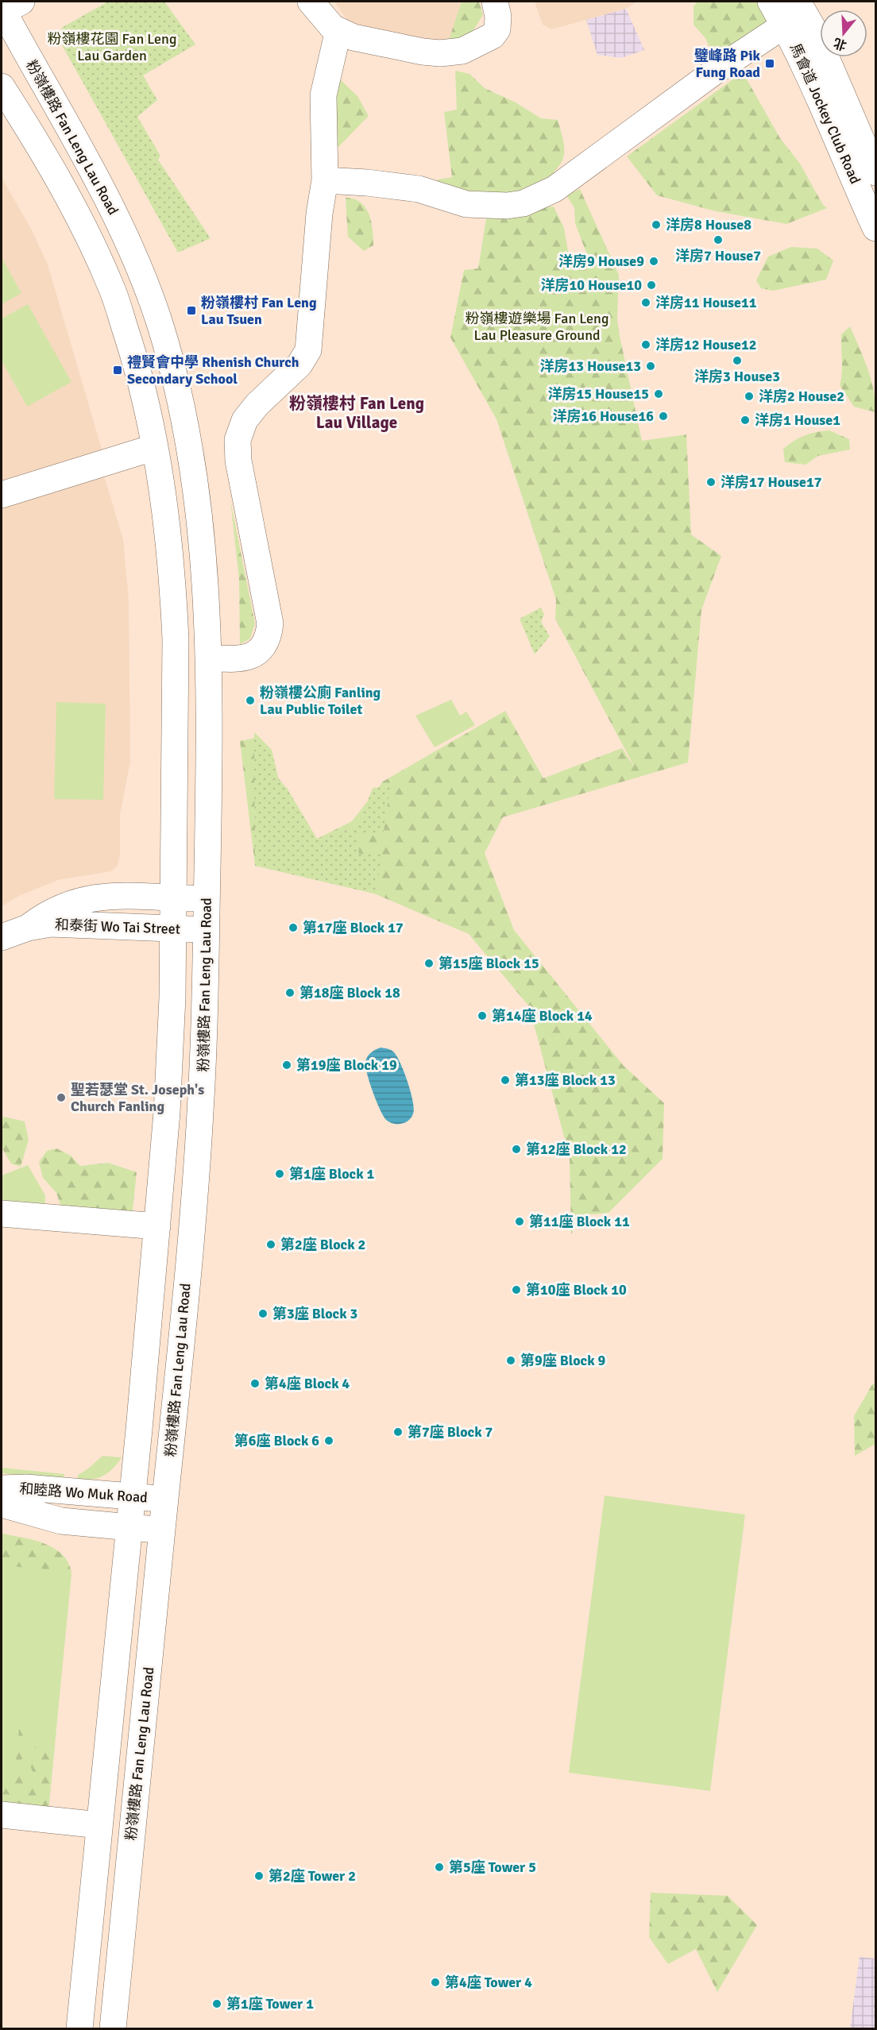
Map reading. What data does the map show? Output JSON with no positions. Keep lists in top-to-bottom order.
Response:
{
  "streets": {
    "street": [
      "馬會道 Jockey Club Road",
      "粉嶺樓路 Fan Leng Lau Road",
      "和泰街 Wo Tai Street",
      "和睦路 Wo Muk Road"
    ]
  },
  "crossings": [
    ["粉嶺樓路 Fan Leng Lau Road", "和泰街 Wo Tai Street"],
    ["粉嶺樓路 Fan Leng Lau Road", "和睦路 Wo Muk Road"]
  ],
  "districts": ["粉嶺樓村 Fan Leng Lau Village"],
  "parks": ["粉嶺樓花園 Fan Leng Lau Garden", "粉嶺樓遊樂場 Fan Leng Lau Pleasure Ground"],
  "places": {
    "transit": ["璧峰路 Pik Fung Road", "粉嶺樓村 Fan Leng Lau Tsuen", "禮賢會中學 Rhenish Church Secondary School"],
    "other": [
      "洋房8 House8",
      "洋房7 House7",
      "洋房9 House9",
      "洋房10 House10",
      "洋房11 House11",
      "洋房12 House12",
      "洋房3 House3",
      "洋房13 House13",
      "洋房15 House15",
      "洋房2 House2",
      "洋房16 House16",
      "洋房1 House1",
      "洋房17 House17",
      "粉嶺樓公廁 Fanling Lau Public Toilet",
      "第17座 Block 17",
      "第15座 Block 15",
      "第18座 Block 18",
      "第14座 Block 14",
      "第19座 Block 19",
      "第13座 Block 13",
      "聖若瑟堂 St. Joseph's Church Fanling",
      "第12座 Block 12",
      "第1座 Block 1",
      "第11座 Block 11",
      "第2座 Block 2",
      "第10座 Block 10",
      "第3座 Block 3",
      "第9座 Block 9",
      "第4座 Block 4",
      "第7座 Block 7",
      "第6座 Block 6",
      "第5座 Tower 5",
      "第2座 Tower 2",
      "第4座 Tower 4",
      "第1座 Tower 1"
    ]
  },
  "north": "bottom"
}
